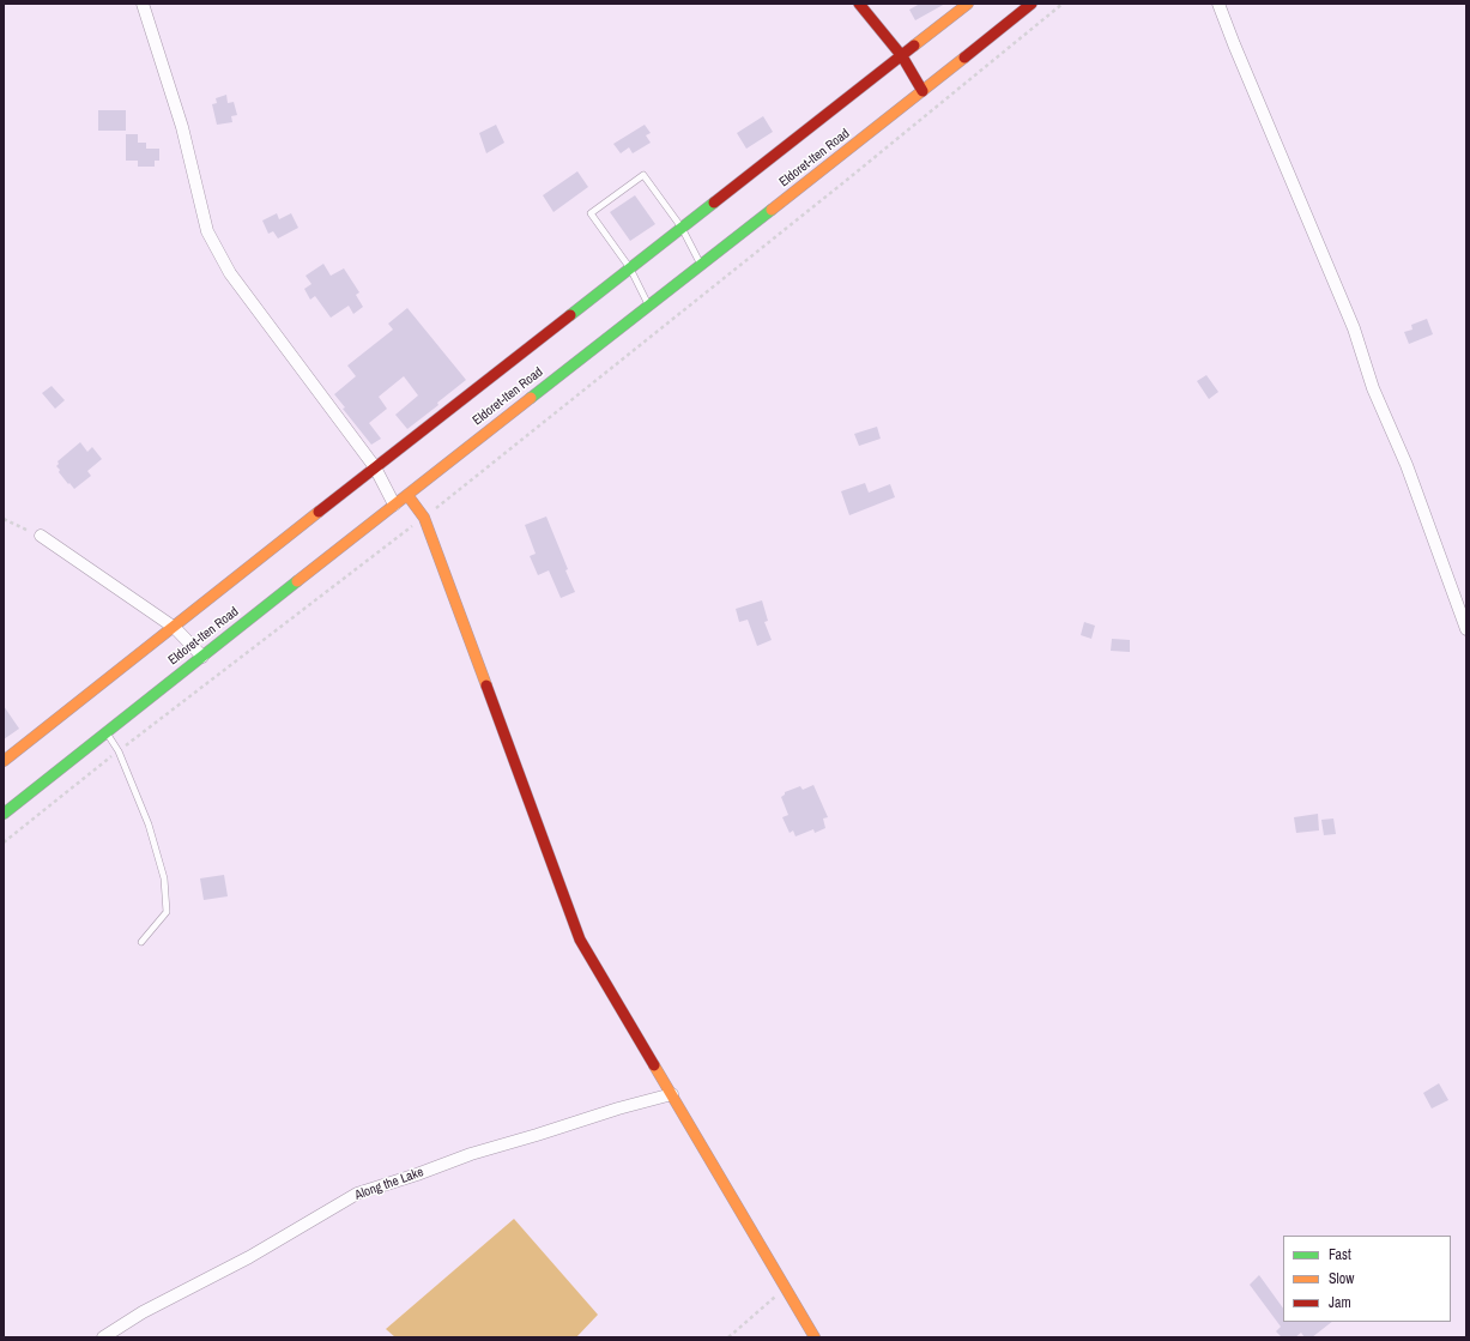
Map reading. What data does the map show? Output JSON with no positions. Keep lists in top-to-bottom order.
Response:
{
  "streets": {
    "street": ["Eldoret-Iten Road", "Along the Lake"]
  },
  "legend": ["Fast", "Slow", "Jam"]
}
